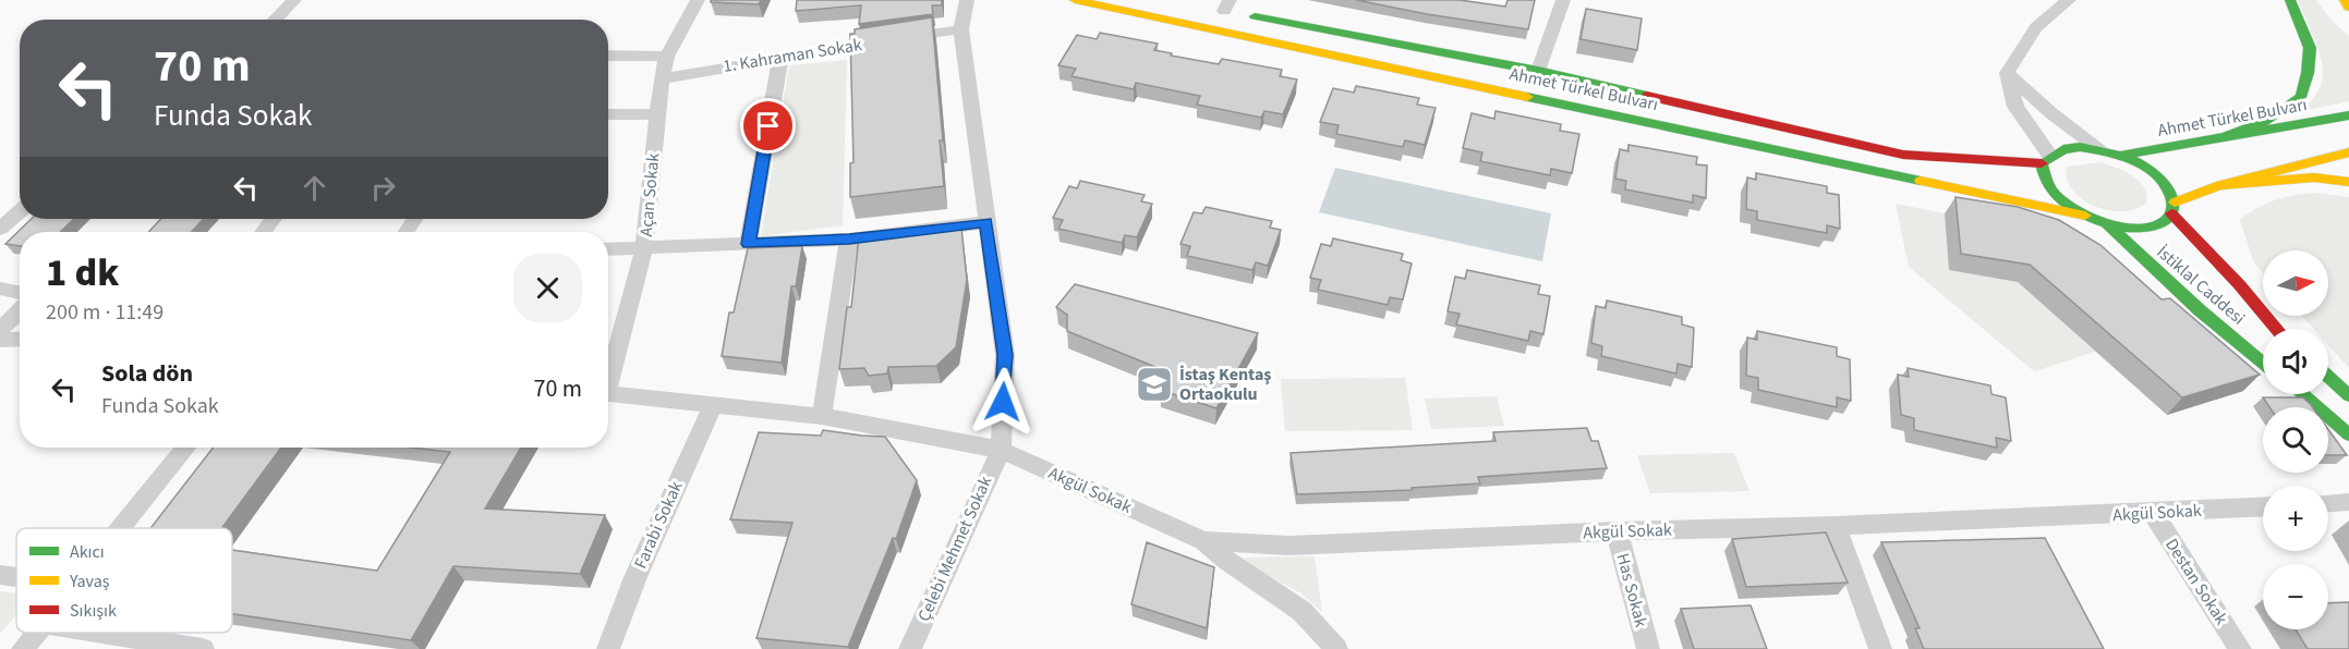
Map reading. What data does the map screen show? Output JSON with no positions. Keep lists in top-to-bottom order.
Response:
{
  "streets": {
    "main road": ["Ahmet Türkel Bulvarı", "İstiklal Caddesi"],
    "street": [
      "1. Kahraman Sokak",
      "Açan Sokak",
      "Akgül Sokak",
      "Farabi Sokak",
      "Çelebi Mehmet Sokak",
      "Destan Sokak",
      "Has Sokak"
    ]
  },
  "crossings": [
    ["1. Kahraman Sokak", "Açan Sokak"],
    ["Ahmet Türkel Bulvarı", "İstiklal Caddesi"],
    ["Akgül Sokak", "Farabi Sokak"],
    ["Akgül Sokak", "Çelebi Mehmet Sokak"],
    ["Akgül Sokak", "Destan Sokak"],
    ["Akgül Sokak", "Has Sokak"]
  ],
  "places": {
    "school or university": ["İstaş Kentaş Ortaokulu"]
  },
  "legend": ["Akıcı", "Yavaş", "Sıkışık"],
  "north": "right",
  "page": {
    "turn": ["70 m", "Funda Sokak"],
    "heading": ["1 dk", "200 m · 11:49"],
    "map_buttons": ["+", "−"],
    "list": [
      {
        "name": "Sola dön",
        "note": "Funda Sokak",
        "value": "70 m"
      }
    ]
  }
}
